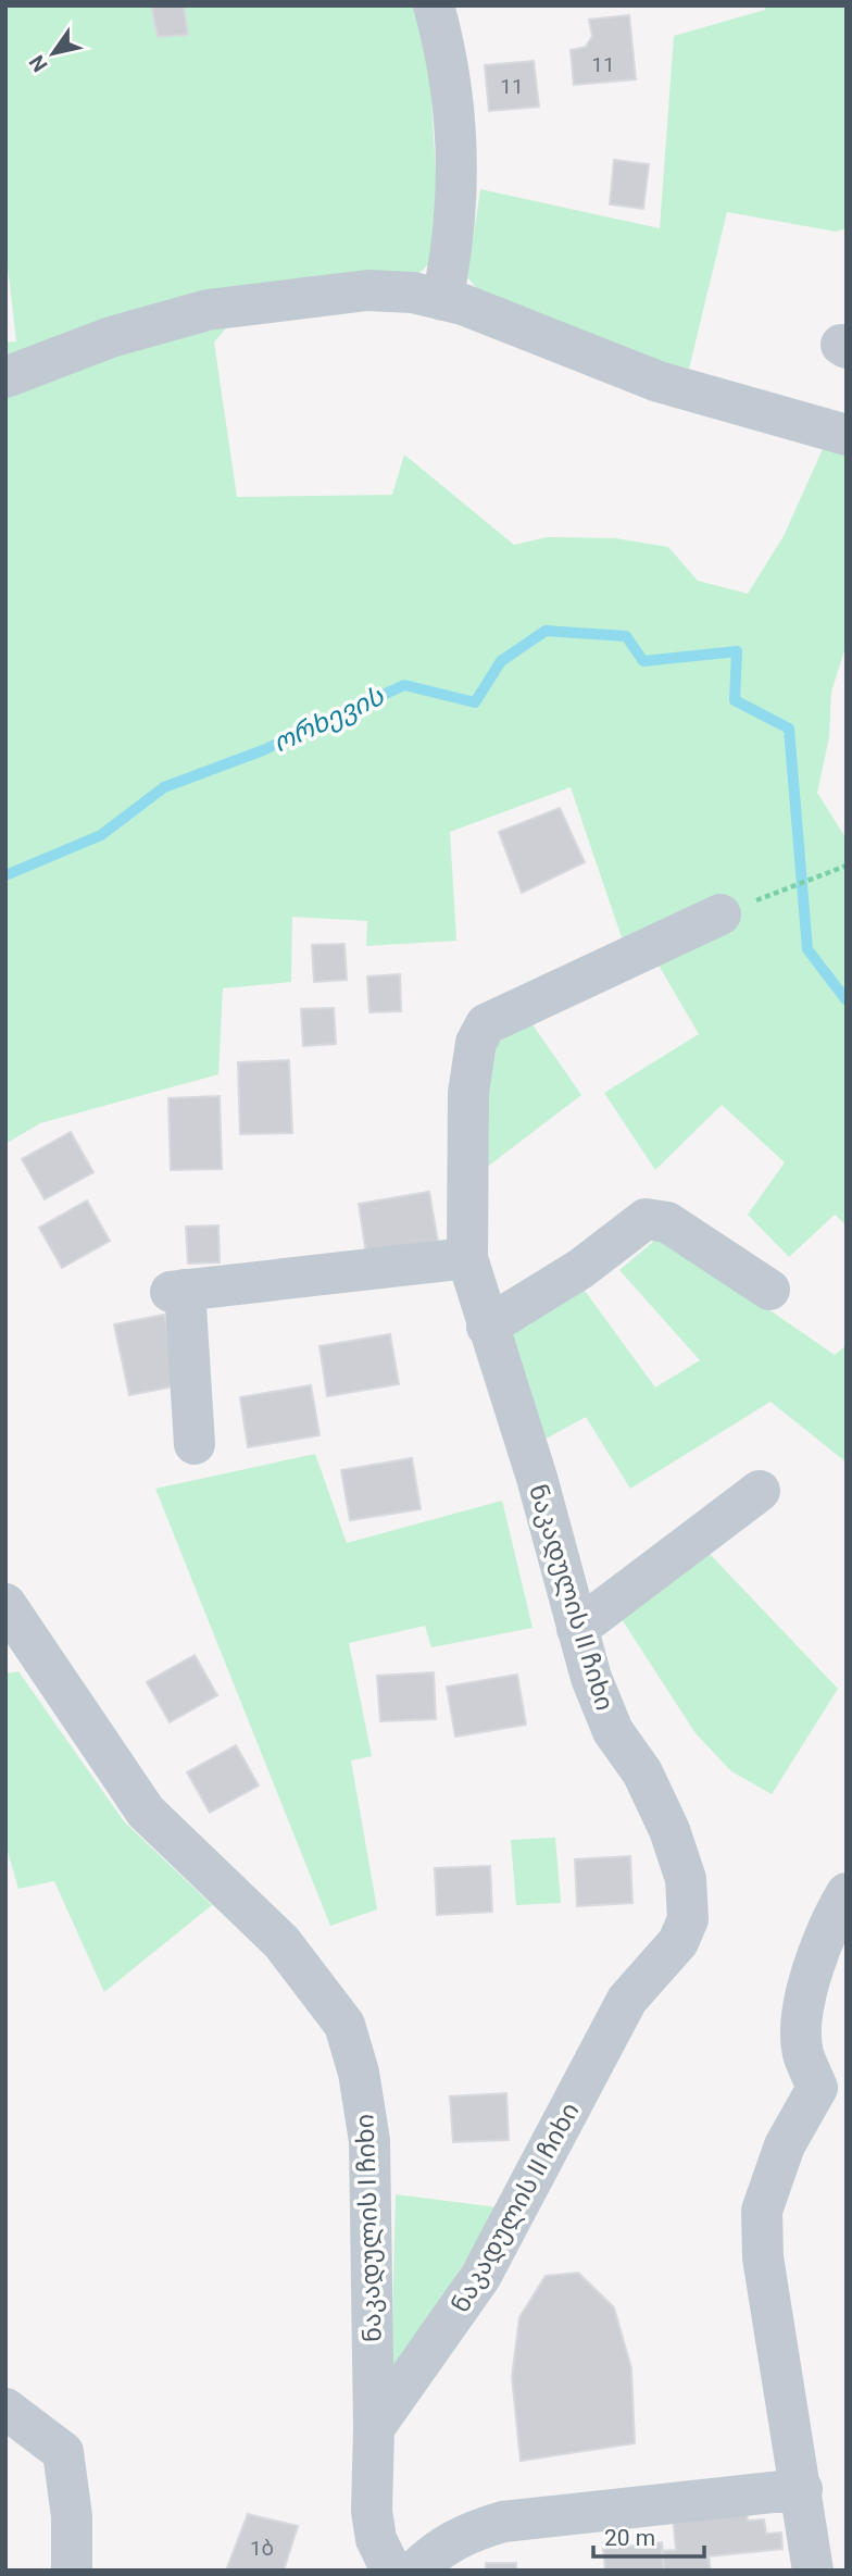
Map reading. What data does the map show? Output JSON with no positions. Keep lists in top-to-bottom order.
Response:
{
  "streets": {
    "street": ["ნაკადულის II ჩიხი", "ნაკადულის I ჩიხი"]
  },
  "crossings": [
    ["ნაკადულის II ჩიხი", "ნაკადულის I ჩიხი"]
  ],
  "water": ["ორხევის"],
  "house_numbers": ["11", "11", "1ბ"],
  "scale_bar": "20 m",
  "north": "bottom left"
}
